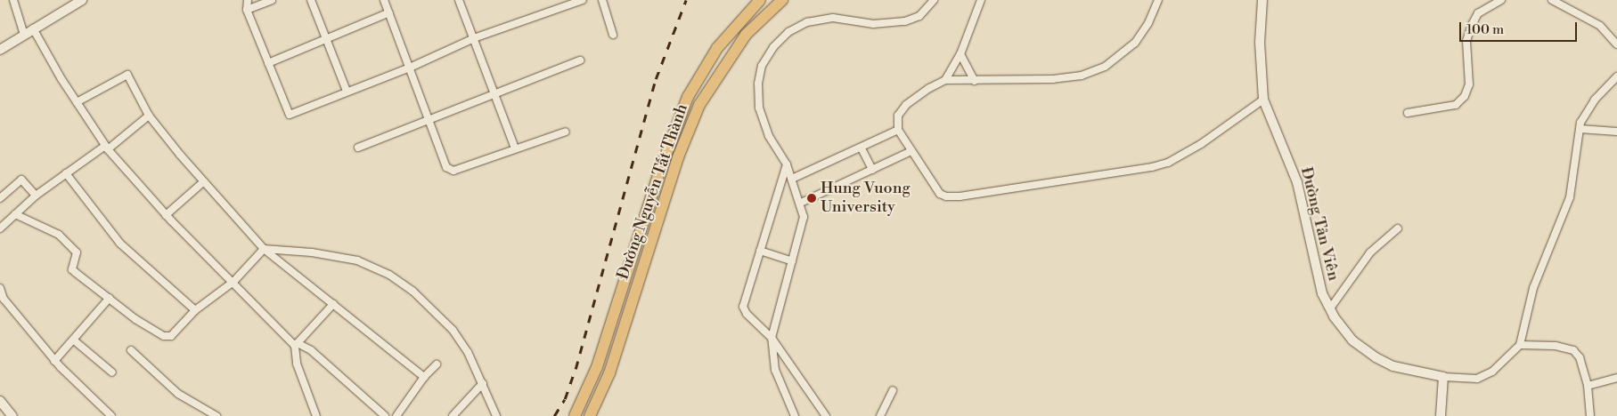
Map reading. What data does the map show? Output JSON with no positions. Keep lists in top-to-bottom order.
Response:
{
  "streets": {
    "main road": ["Đường Nguyễn Tất Thành"],
    "street": ["Đường Tản Viên"]
  },
  "places": ["Hung Vuong University"],
  "scale_bar": "100 m"
}
